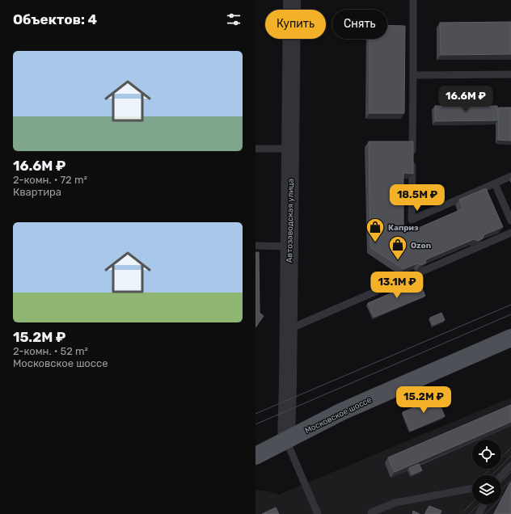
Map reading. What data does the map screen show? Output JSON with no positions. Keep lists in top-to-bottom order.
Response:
{
  "streets": {
    "main road": ["Московское шоссе"],
    "street": ["Автозаводская улица"]
  },
  "crossings": [
    ["Автозаводская улица", "Московское шоссе"]
  ],
  "places": {
    "shop": ["Каприз", "Ozon"]
  },
  "page": {
    "heading": "Объектов: 4",
    "chip": ["Купить", "Снять"],
    "list": [
      {
        "name": "16.6M ₽",
        "note": "2-комн. · 72 m² · Квартира"
      },
      {
        "name": "15.2M ₽",
        "note": "2-комн. · 52 m² · Московское шоссе"
      }
    ],
    "price": [
      "16.6M ₽",
      "18.5M ₽",
      "13.1M ₽",
      "15.2M ₽"
    ]
  }
}
